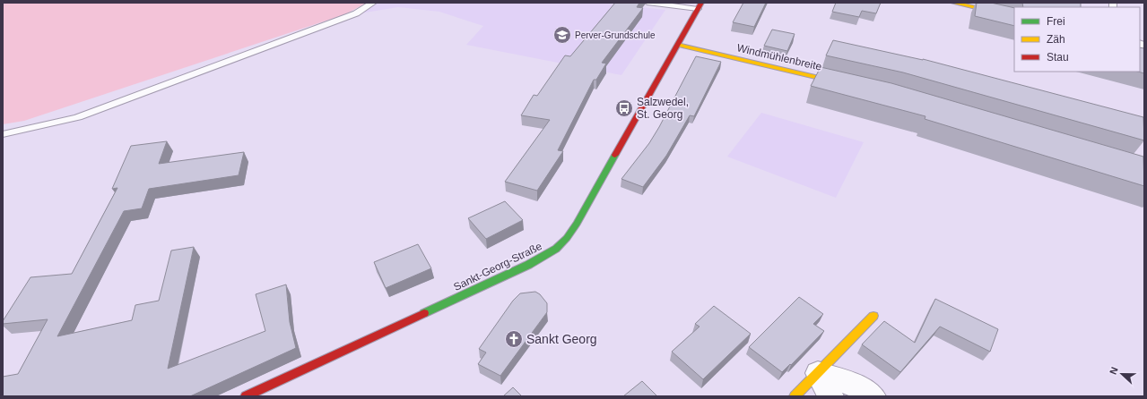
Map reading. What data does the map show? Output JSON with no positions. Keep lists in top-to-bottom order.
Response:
{
  "streets": {
    "street": ["Windmühlenbreite", "Sankt-Georg-Straße"]
  },
  "crossings": [
    ["Windmühlenbreite", "Sankt-Georg-Straße"]
  ],
  "places": {
    "school or university": ["Perver-Grundschule"],
    "bus stop": ["Salzwedel, St. Georg"],
    "church": ["Sankt Georg"]
  },
  "legend": ["Frei", "Zäh", "Stau"],
  "north": "left"
}
